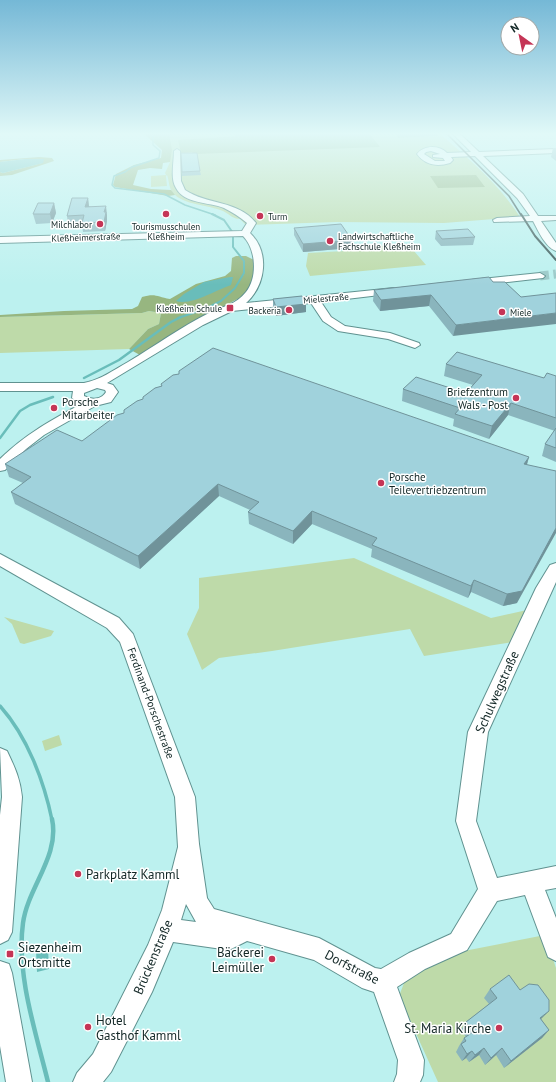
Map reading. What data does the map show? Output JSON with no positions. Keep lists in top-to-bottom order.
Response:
{
  "streets": {
    "street": [
      "Kleßheimerstraße",
      "Mielestraße",
      "Schulwegstraße",
      "Ferdinand-Porschestraße",
      "Brückenstraße",
      "Dorfstraße"
    ]
  },
  "crossings": [
    ["Ferdinand-Porschestraße", "Brückenstraße"],
    ["Ferdinand-Porschestraße", "Dorfstraße"],
    ["Brückenstraße", "Dorfstraße"]
  ],
  "places": {
    "other": [
      "Tourismusschulen Kleßheim",
      "Turm",
      "Milchlabor",
      "Landwirtschaftliche Fachschule Kleßheim",
      "Backeria",
      "Miele",
      "Briefzentrum Wals - Post",
      "Porsche Mitarbeiter",
      "Porsche Teilevertriebzentrum",
      "Parkplatz Kamml",
      "Bäckerei Leimüller",
      "Hotel Gasthof Kamml",
      "St. Maria Kirche"
    ],
    "transit": ["Kleßheim Schule", "Siezenheim Ortsmitte"]
  },
  "north": "top left"
}
